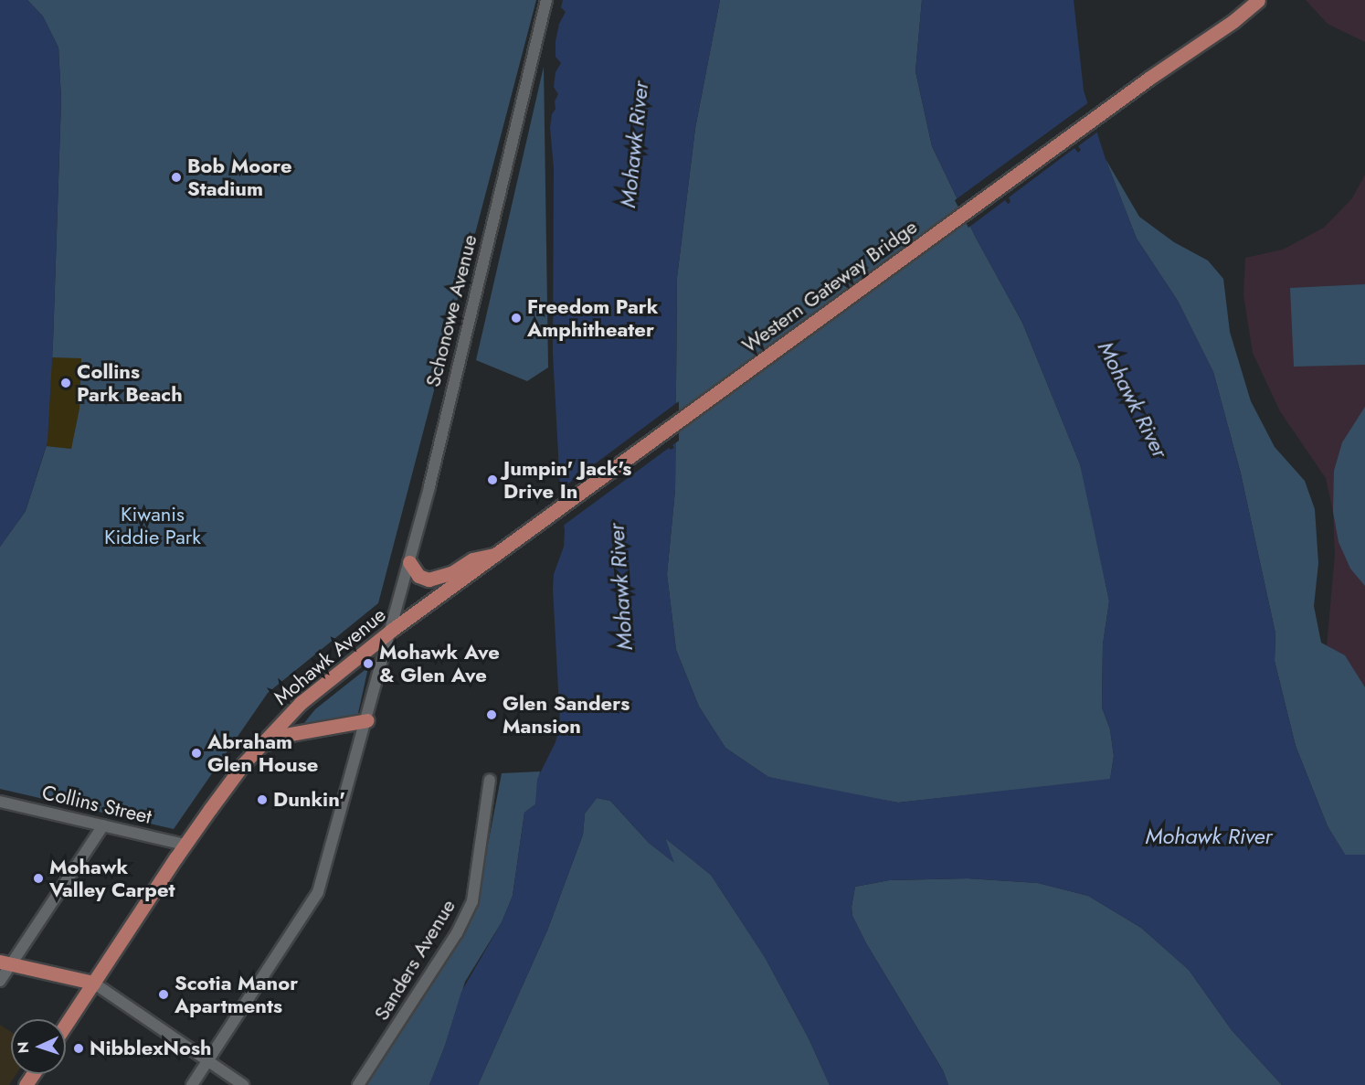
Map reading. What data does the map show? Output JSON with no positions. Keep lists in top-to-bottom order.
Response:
{
  "streets": {
    "main road": ["Western Gateway Bridge", "Mohawk Avenue"],
    "street": ["Schonowe Avenue", "Collins Street", "Sanders Avenue"]
  },
  "crossings": [
    ["Western Gateway Bridge", "Mohawk Avenue"],
    ["Schonowe Avenue", "Mohawk Avenue"],
    ["Mohawk Avenue", "Collins Street"]
  ],
  "water": ["Mohawk River"],
  "parks": ["Kiwanis Kiddie Park"],
  "places": [
    "Bob Moore Stadium",
    "Freedom Park Amphitheater",
    "Collins Park Beach",
    "Jumpin' Jack's Drive In",
    "Mohawk Ave & Glen Ave",
    "Glen Sanders Mansion",
    "Abraham Glen House",
    "Dunkin'",
    "Mohawk Valley Carpet",
    "Scotia Manor Apartments",
    "NibblexNosh"
  ],
  "north": "left"
}
